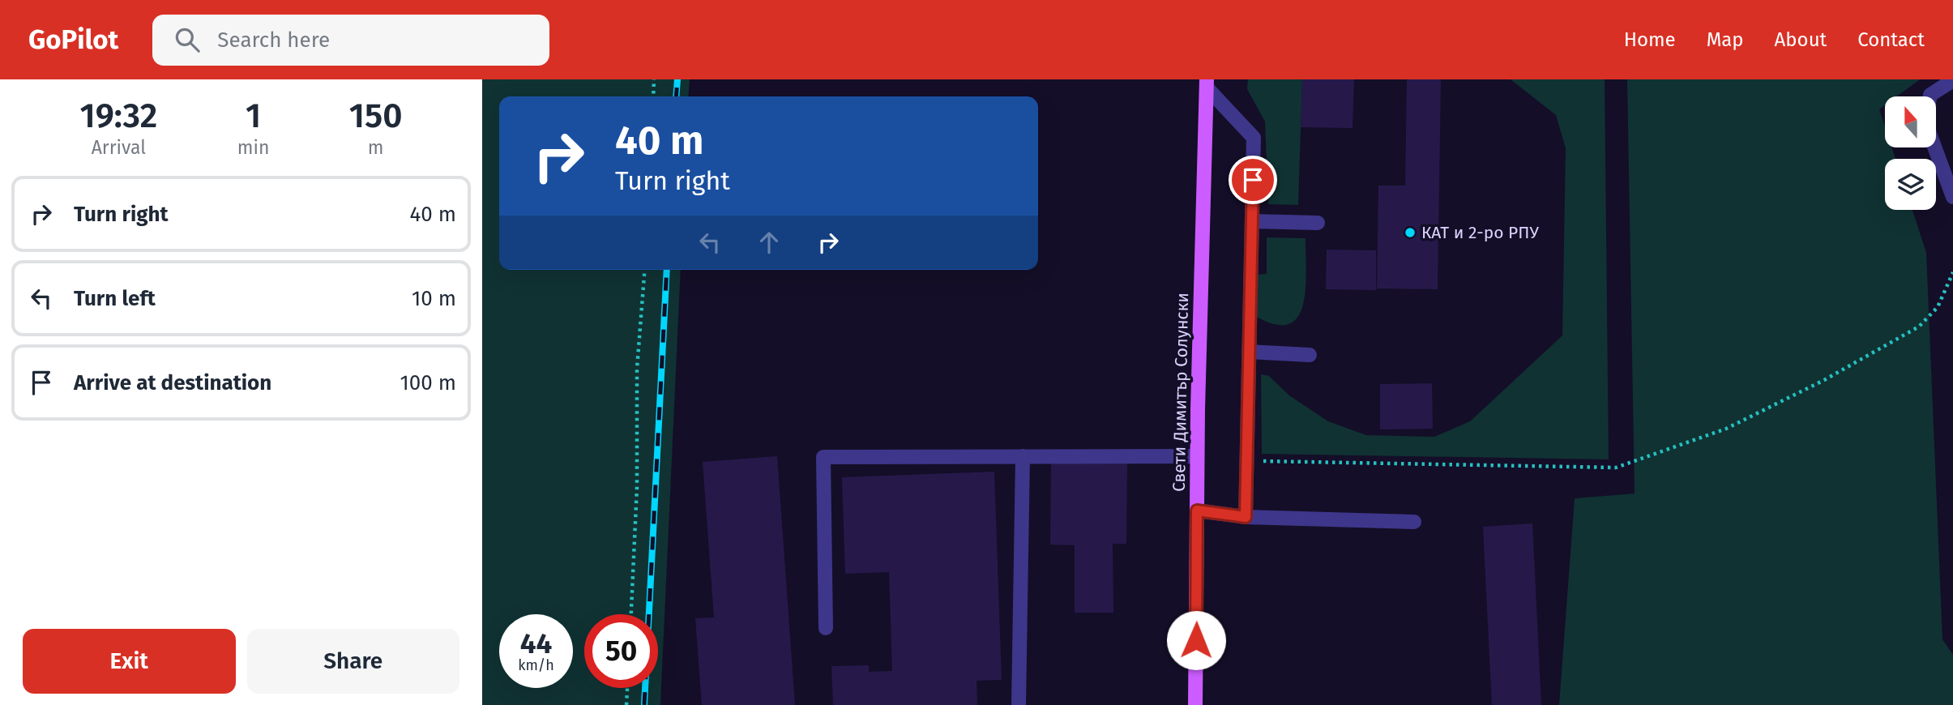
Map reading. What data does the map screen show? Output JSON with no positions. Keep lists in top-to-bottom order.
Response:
{
  "streets": {
    "main road": ["Свети Димитър Солунски"]
  },
  "places": ["КАТ и 2-ро РПУ"],
  "north": "top",
  "page": {
    "header": "GoPilot",
    "search": "Search here",
    "nav": [
      "Home",
      "Map",
      "About",
      "Contact"
    ],
    "eta": [
      "19:32",
      "Arrival",
      "1",
      "min",
      "150",
      "m"
    ],
    "turn": ["40 m", "Turn right"],
    "list": [
      {
        "name": "Turn right",
        "value": "40 m"
      },
      {
        "name": "Turn left",
        "value": "10 m"
      },
      {
        "name": "Arrive at destination",
        "value": "100 m"
      }
    ],
    "speed": "44 km/h",
    "limit": "50",
    "buttons": ["Exit", "Share"]
  }
}
